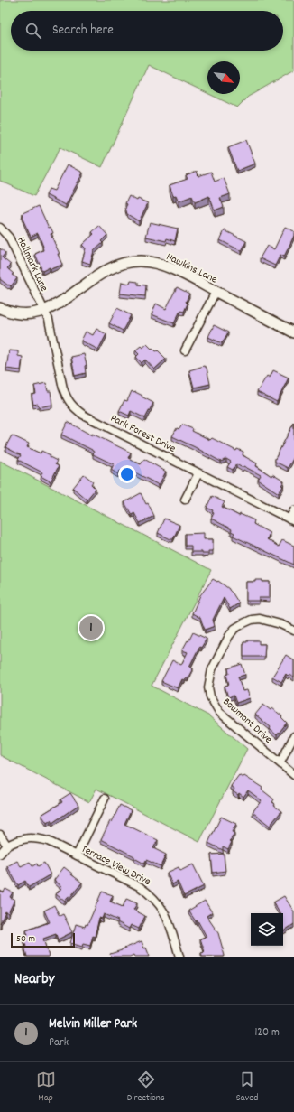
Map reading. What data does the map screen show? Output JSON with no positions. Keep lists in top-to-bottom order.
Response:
{
  "streets": {
    "street": [
      "Hallmark Lane",
      "Hawkins Lane",
      "Park Forest Drive",
      "Bowmont Drive",
      "Terrace View Drive"
    ]
  },
  "crossings": [
    ["Hallmark Lane", "Hawkins Lane"],
    ["Hallmark Lane", "Park Forest Drive"],
    ["Hawkins Lane", "Park Forest Drive"]
  ],
  "scale_bar": "50 m",
  "north": "bottom right",
  "page": {
    "search": "Search here",
    "pins": "1",
    "scale": "50 m",
    "heading": "Nearby",
    "list": [
      {
        "mark": "1",
        "name": "Melvin Miller Park",
        "note": "Park",
        "value": "120 m"
      }
    ],
    "nav": ["Map", "Directions", "Saved"]
  }
}
